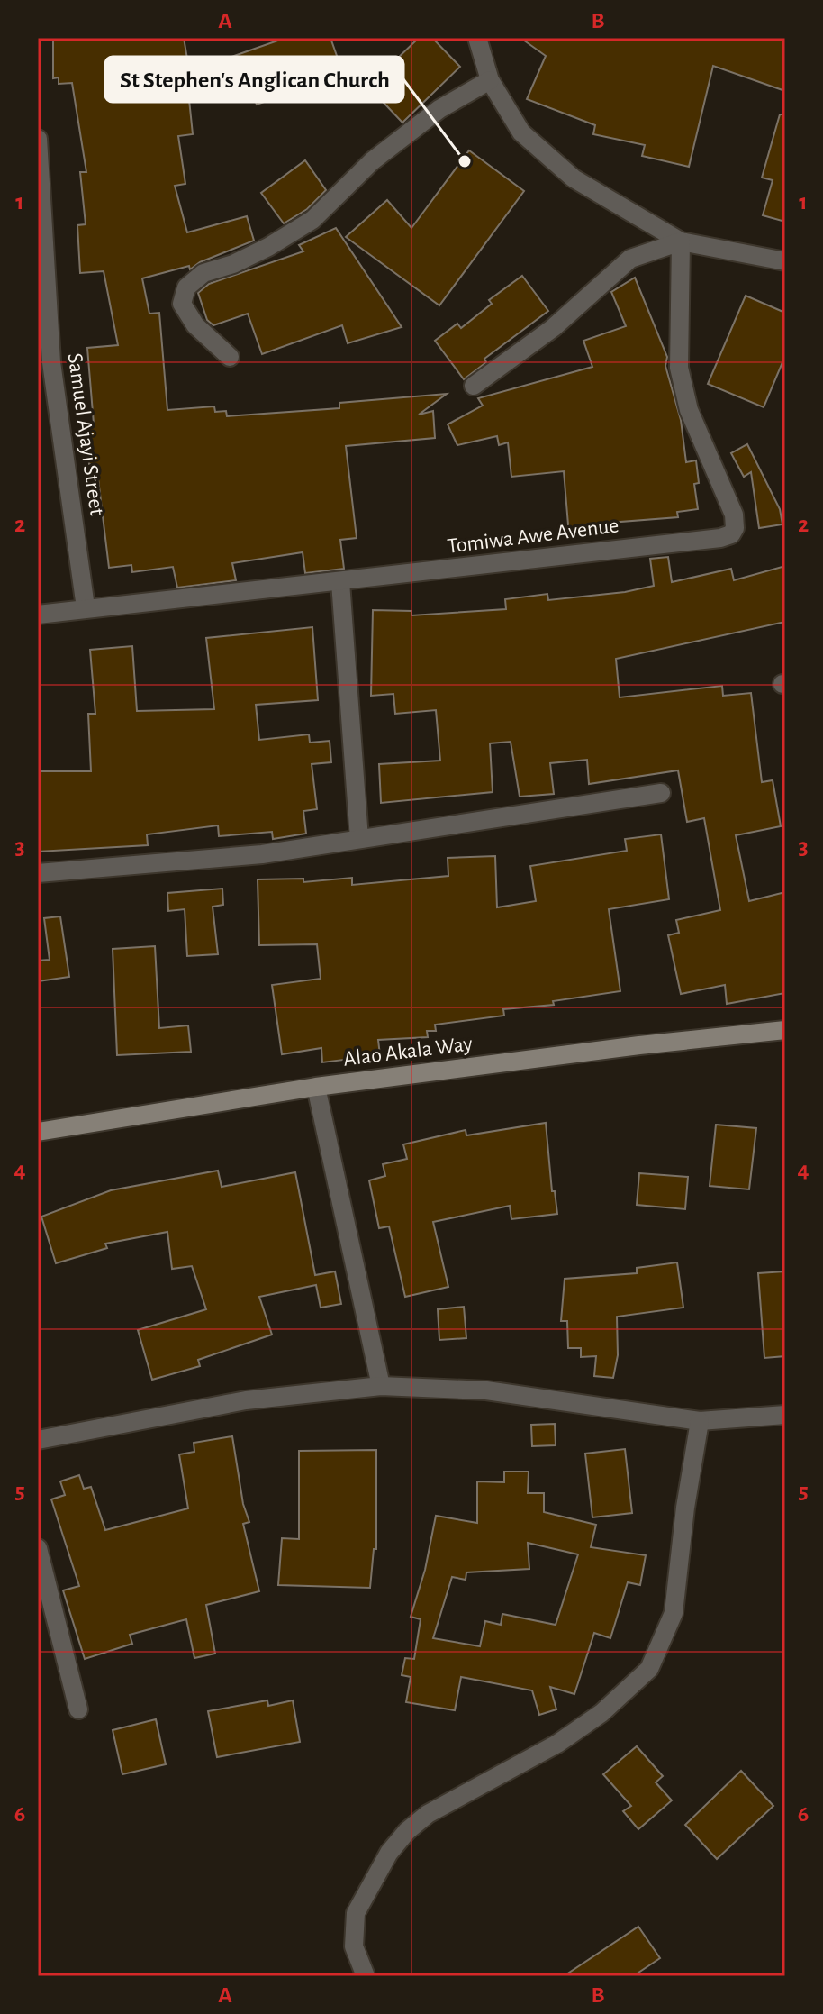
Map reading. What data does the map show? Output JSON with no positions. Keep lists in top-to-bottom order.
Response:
{
  "streets": {
    "street": ["Samuel Ajayi Street", "Tomiwa Awe Avenue", "Alao Akala Way"]
  },
  "crossings": [
    ["Samuel Ajayi Street", "Tomiwa Awe Avenue"]
  ],
  "places": ["St Stephen's Anglican Church"],
  "grid": {
    "columns": ["A", "B"],
    "rows": [
      "1",
      "2",
      "3",
      "4",
      "5",
      "6"
    ]
  }
}
